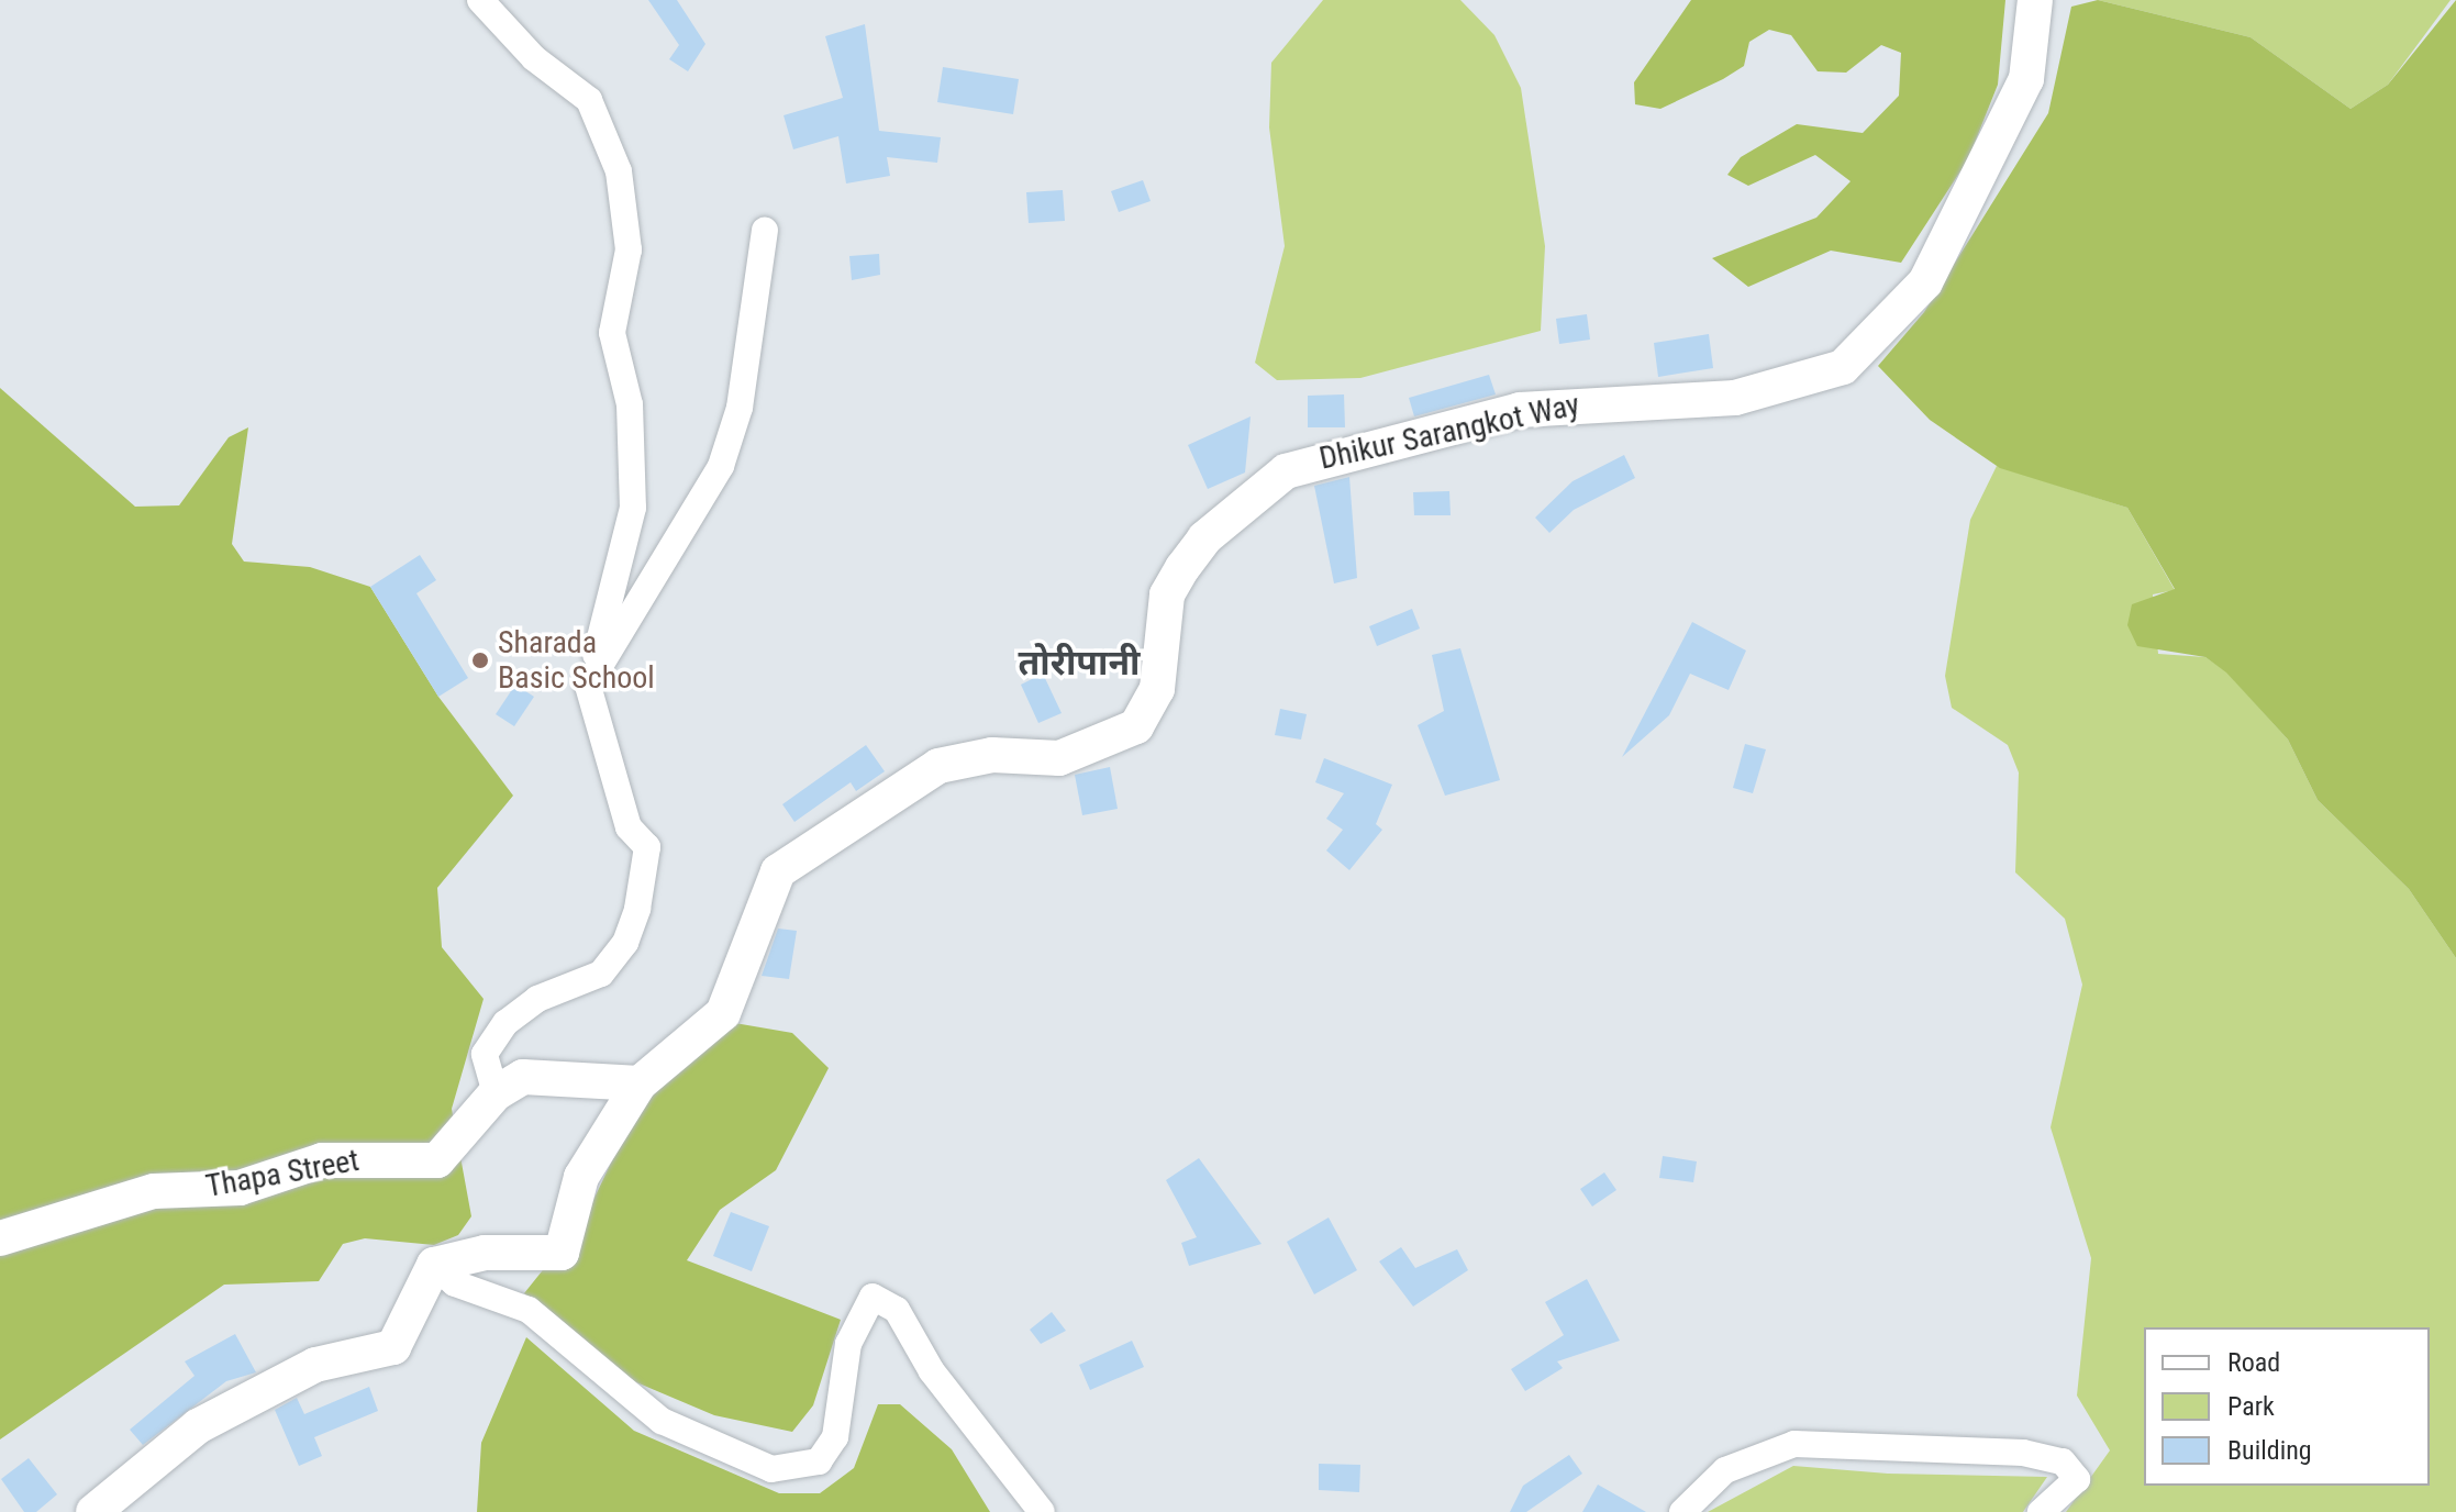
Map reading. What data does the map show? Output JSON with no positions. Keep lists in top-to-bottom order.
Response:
{
  "streets": {
    "street": ["Dhikur Sarangkot Way", "Thapa Street"]
  },
  "crossings": [
    ["Dhikur Sarangkot Way", "Thapa Street"]
  ],
  "districts": ["तोरीपानी"],
  "places": ["Sharada Basic School"],
  "legend": ["Road", "Park", "Building"]
}
